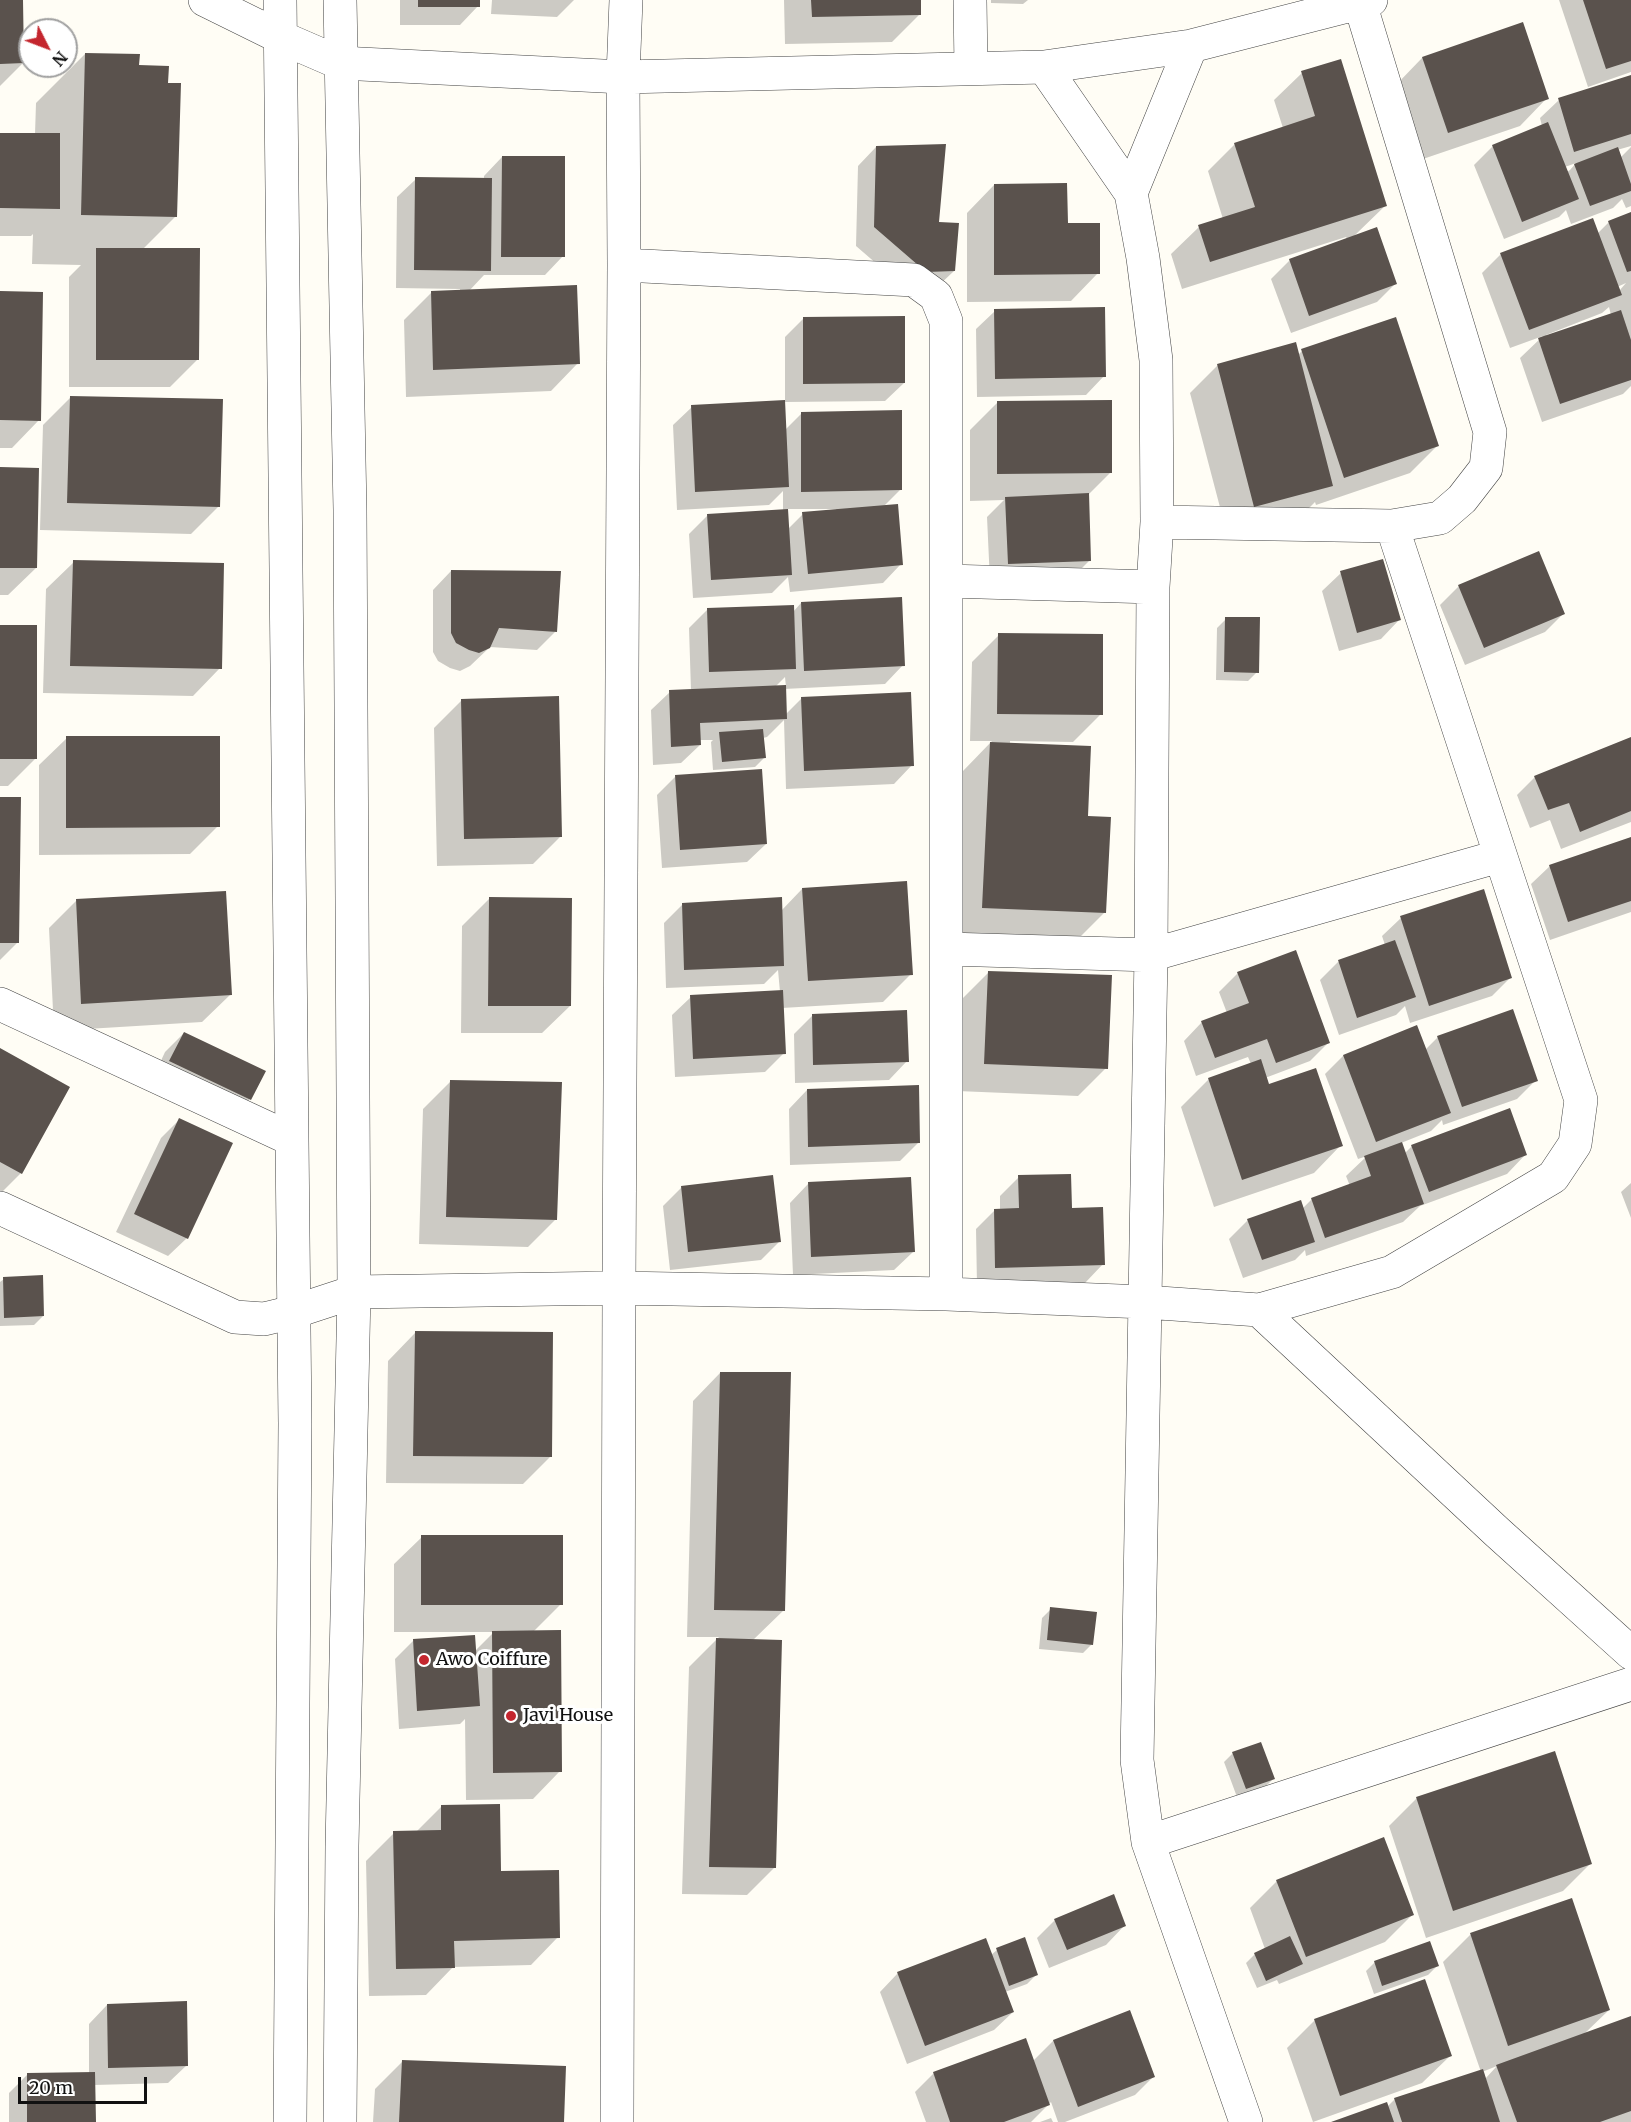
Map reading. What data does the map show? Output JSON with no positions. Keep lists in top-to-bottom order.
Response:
{
  "places": ["Awo Coiffure", "Javi House"],
  "scale_bar": "20 m",
  "north": "bottom right"
}
